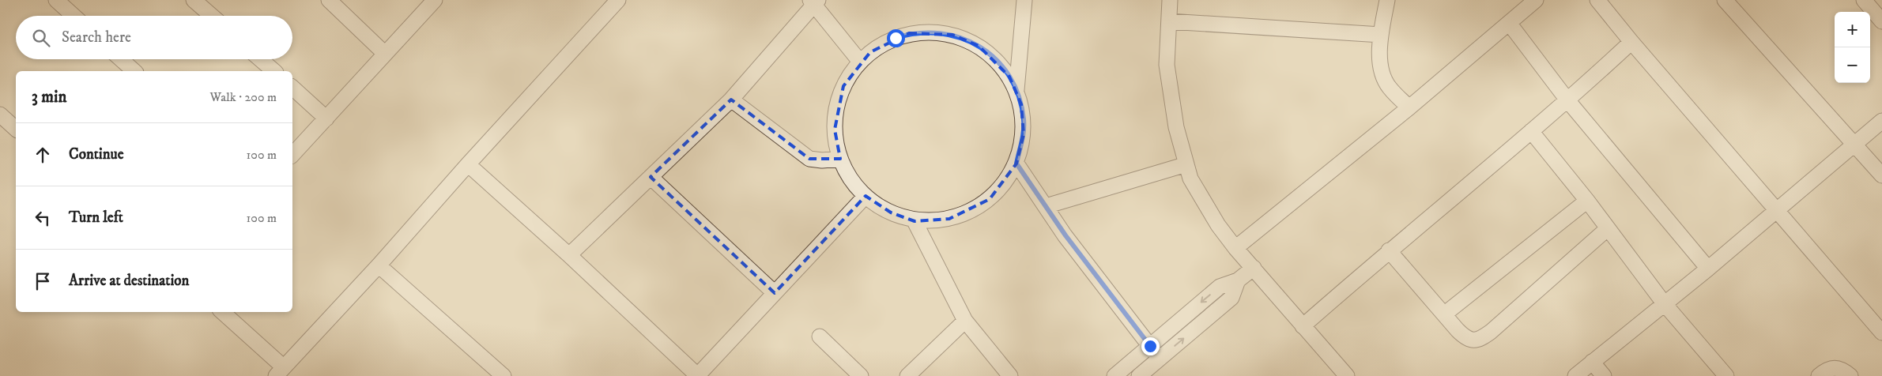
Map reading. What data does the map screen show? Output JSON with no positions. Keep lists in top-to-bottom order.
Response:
{
  "page": {
    "map_buttons": ["+", "−"],
    "search": "Search here",
    "heading": ["3 min", "Walk · 200 m"],
    "list": [
      ["Continue", "100 m"],
      ["Turn left", "100 m"],
      "Arrive at destination"
    ]
  }
}
